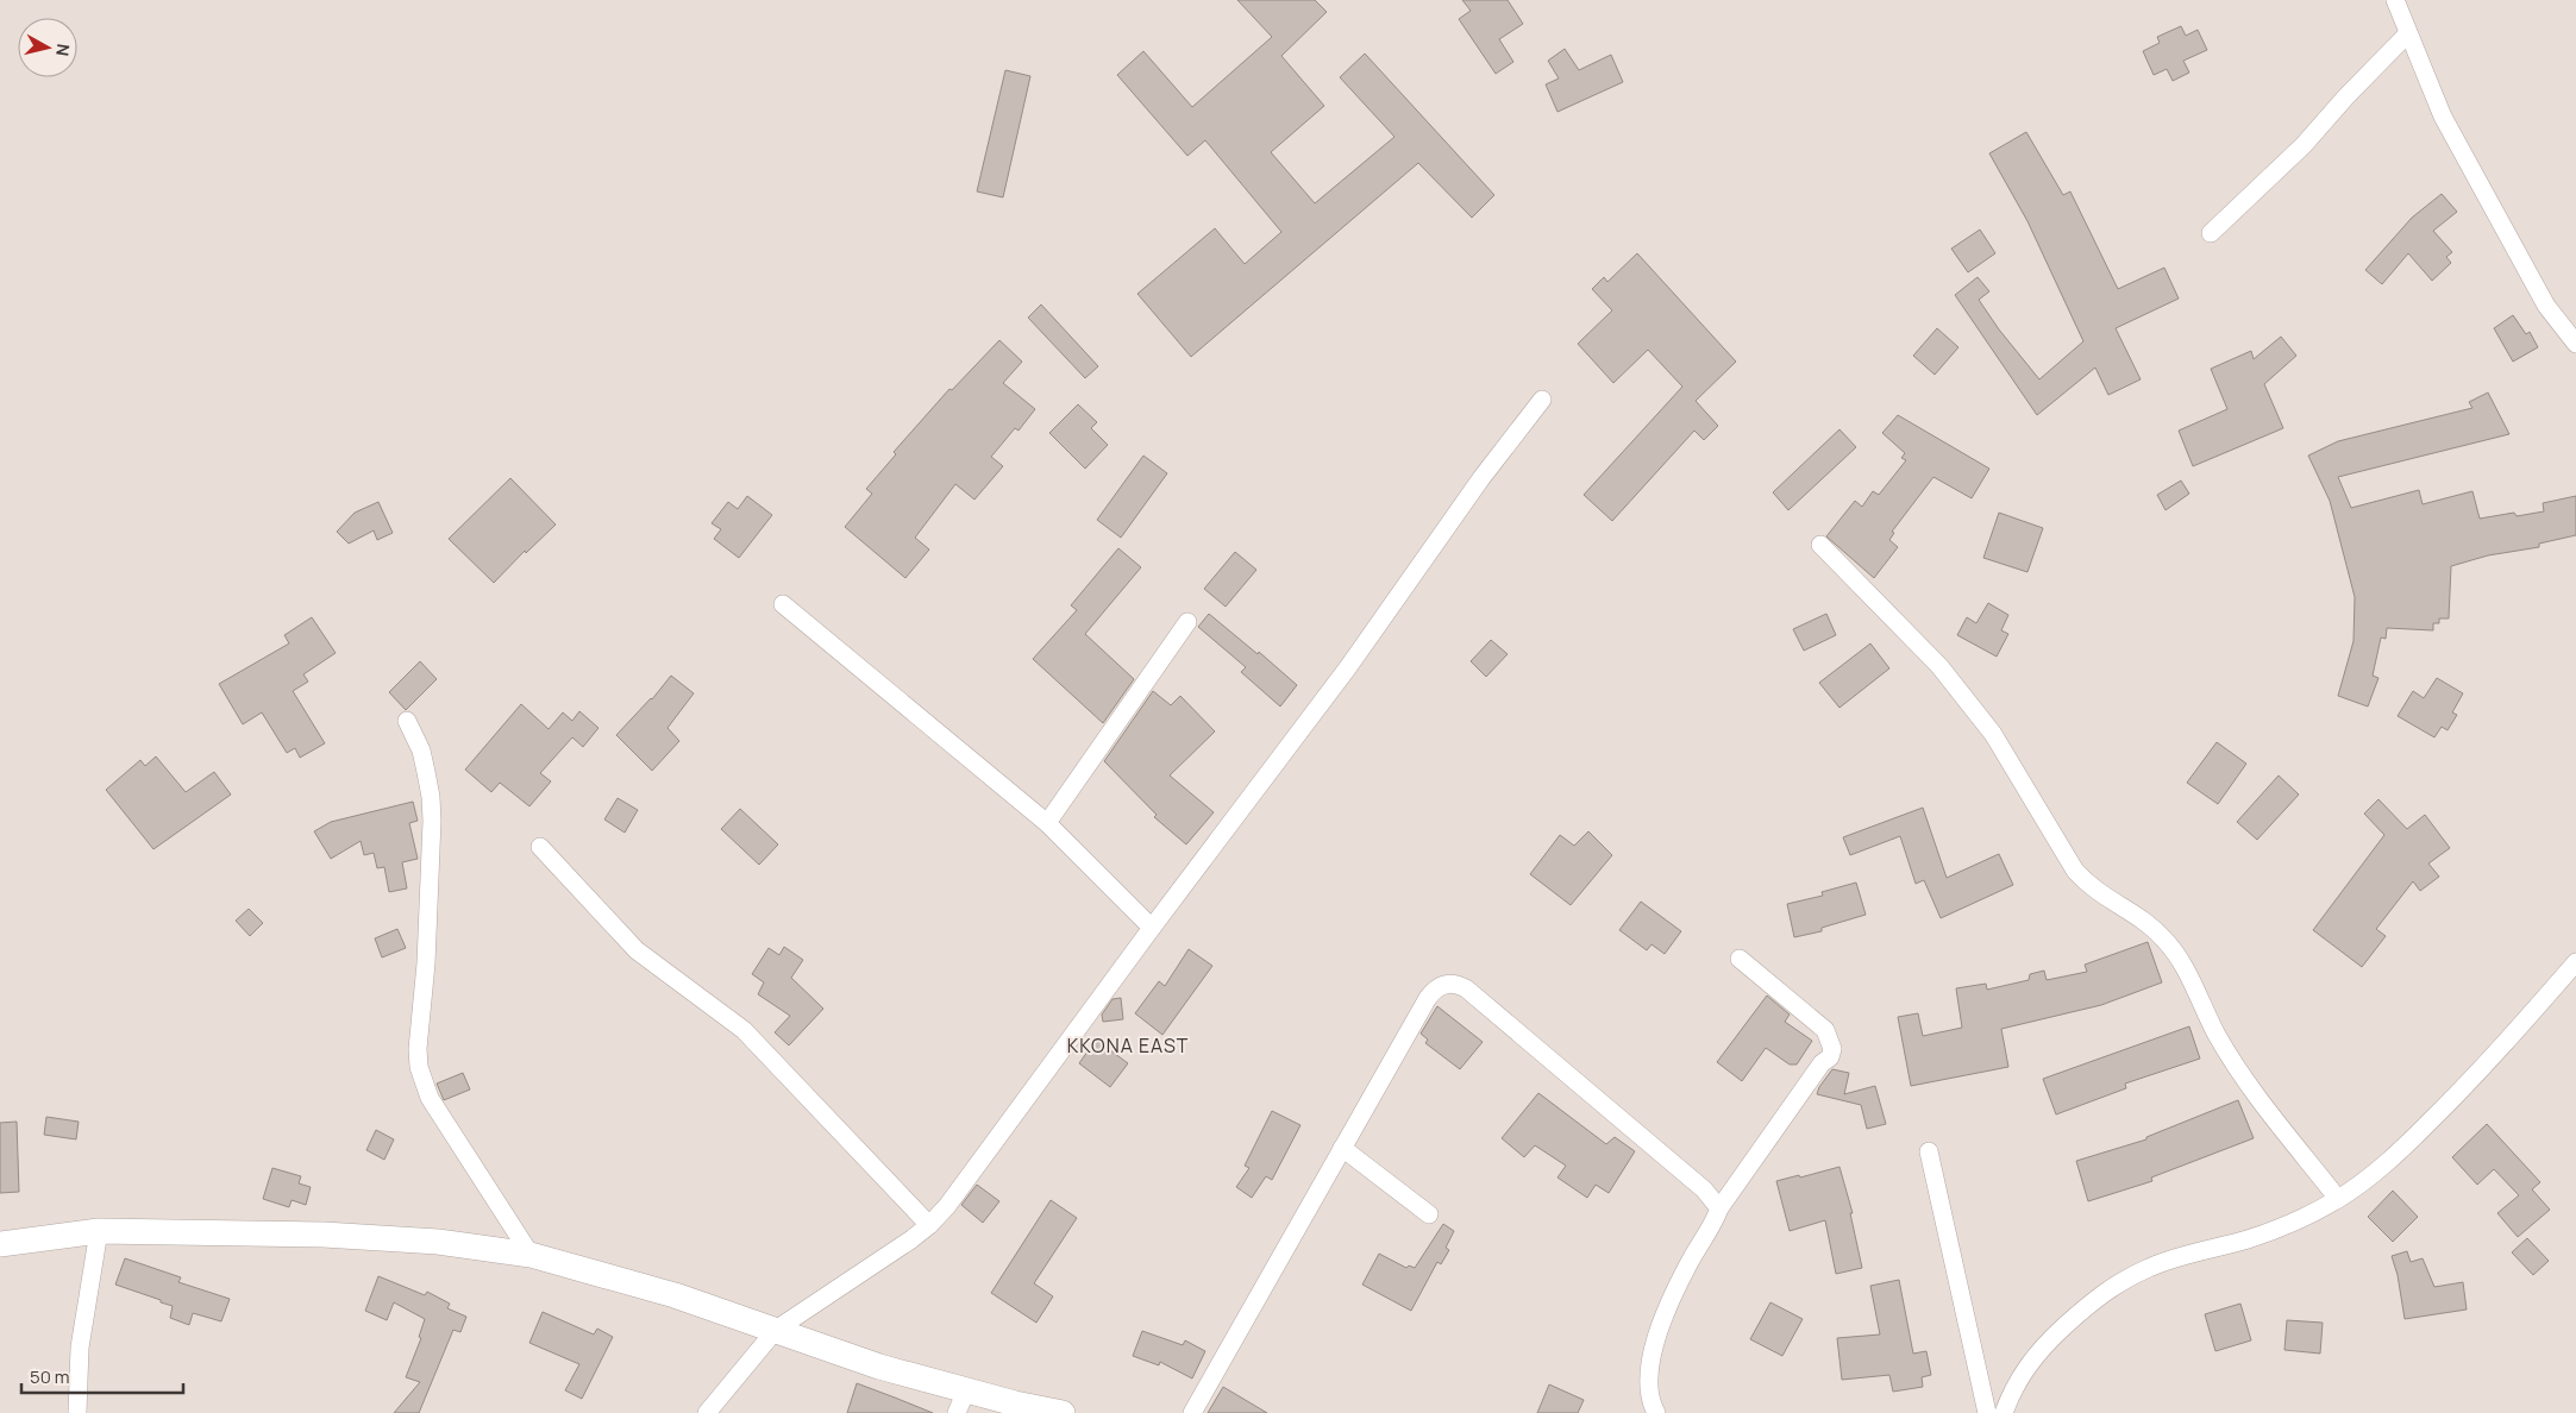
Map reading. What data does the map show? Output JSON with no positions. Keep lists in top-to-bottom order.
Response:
{
  "districts": ["KKONA EAST"],
  "scale_bar": "50 m",
  "north": "right"
}
